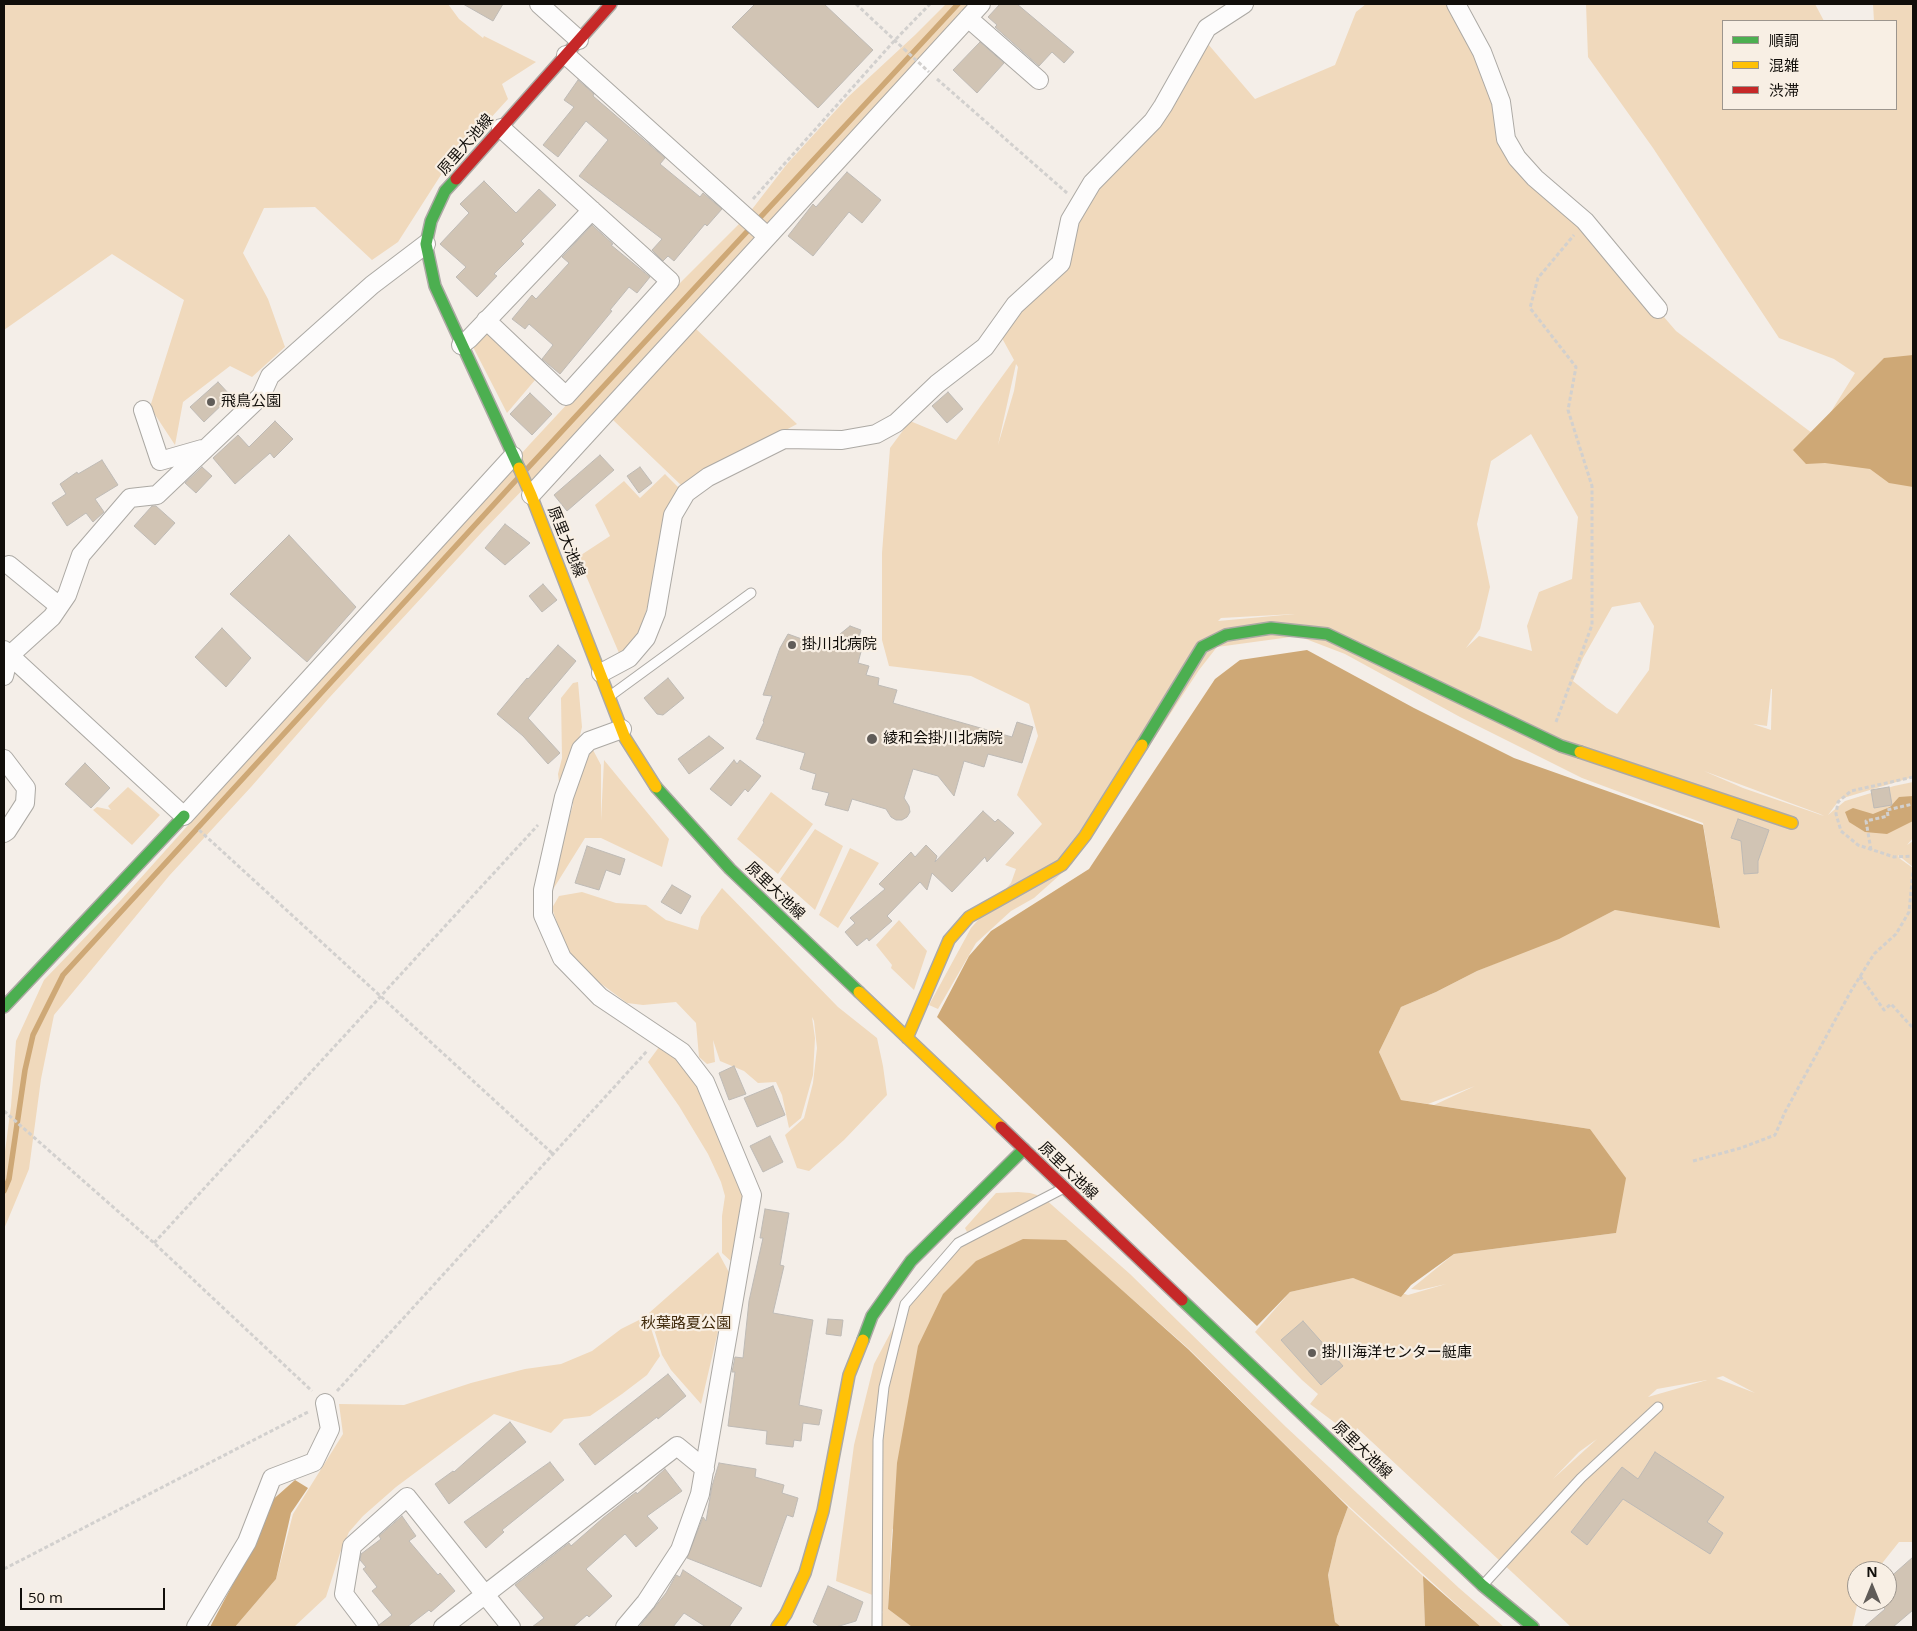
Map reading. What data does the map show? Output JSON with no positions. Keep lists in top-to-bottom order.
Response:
{
  "streets": {
    "main road": ["原里大池線"]
  },
  "parks": ["秋葉路夏公園"],
  "places": [
    "飛鳥公園",
    "掛川北病院",
    "綾和会掛川北病院",
    "掛川海洋センター艇庫"
  ],
  "legend": ["順調", "混雑", "渋滞"],
  "scale_bar": "50 m",
  "north": "top"
}
